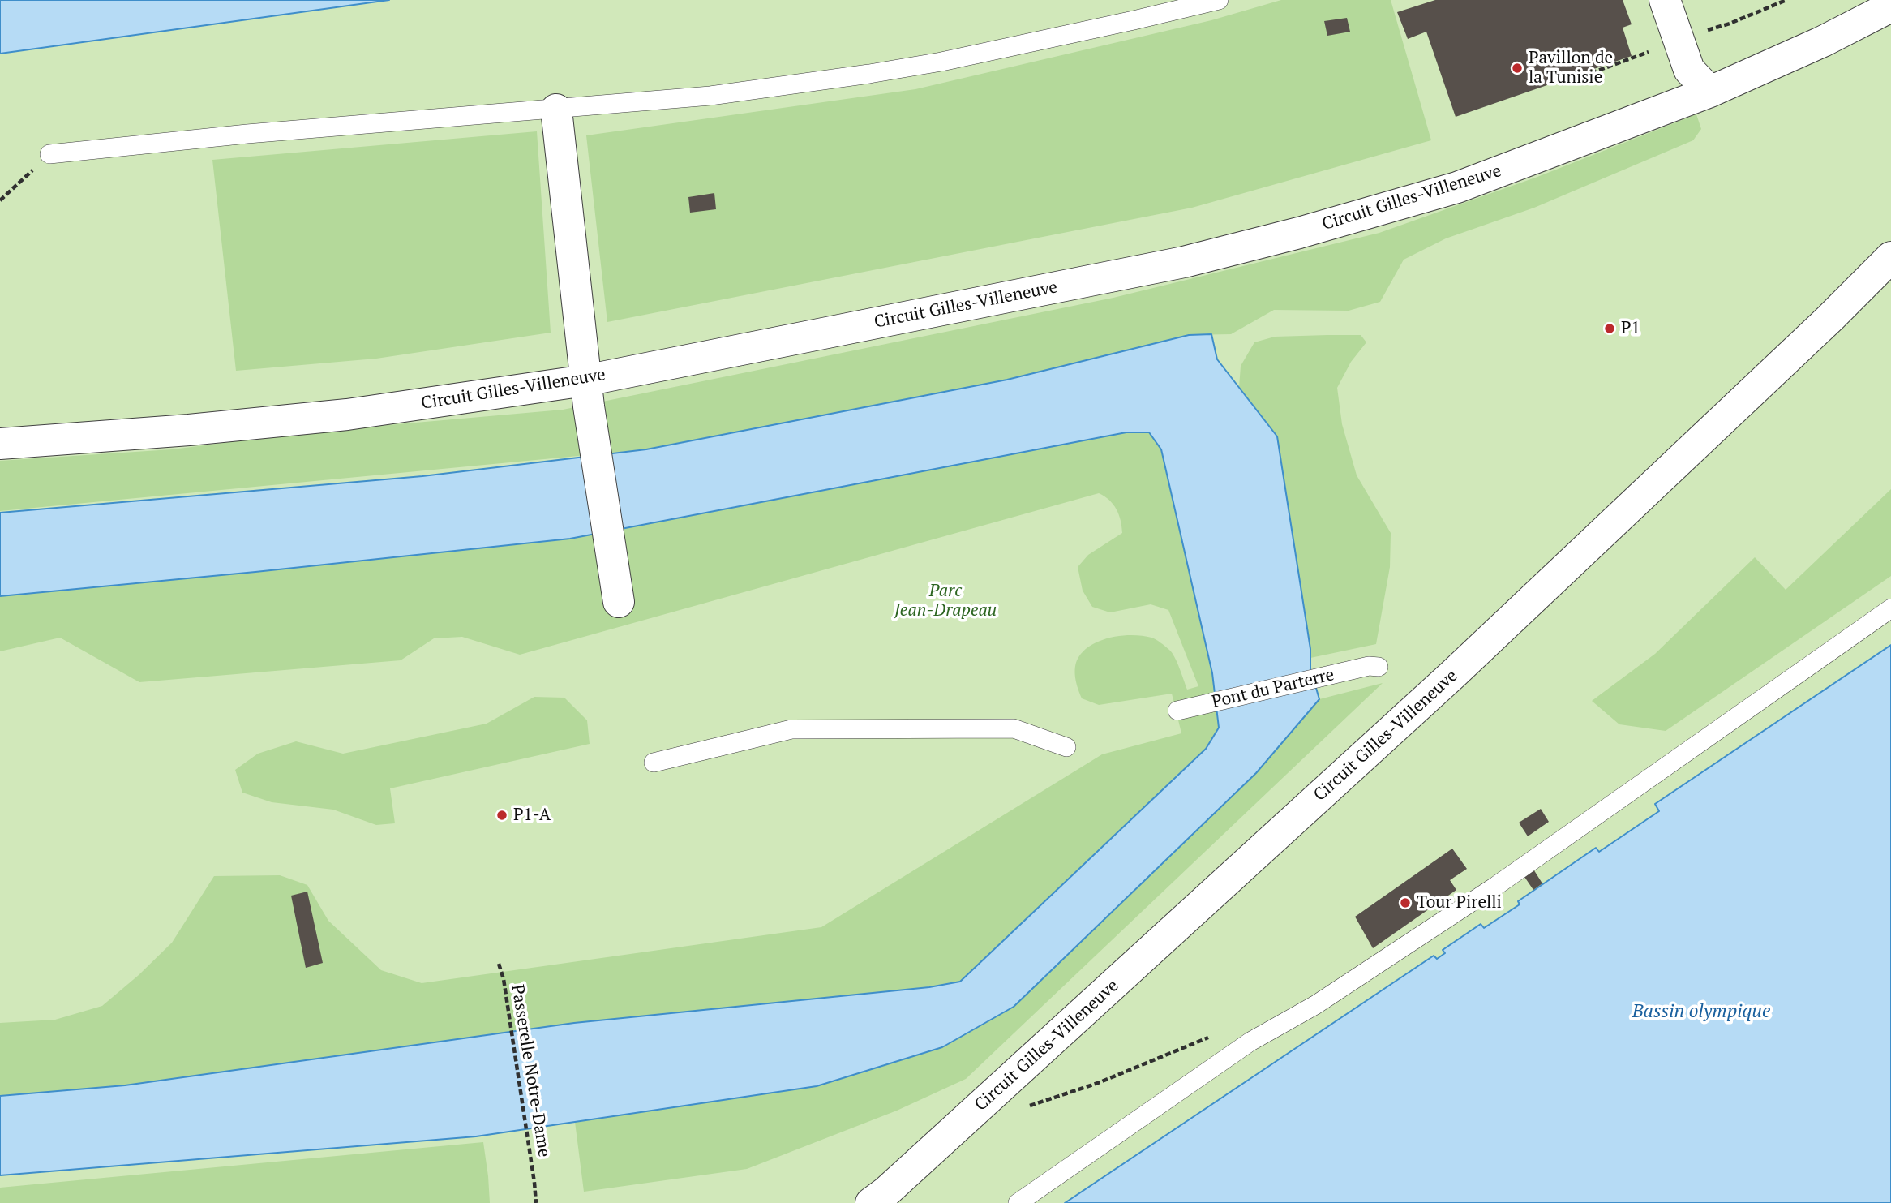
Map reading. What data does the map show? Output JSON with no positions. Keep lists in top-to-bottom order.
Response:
{
  "streets": {
    "street": ["Circuit Gilles-Villeneuve"],
    "lane": ["Pont du Parterre"],
    "path": ["Passerelle Notre-Dame"]
  },
  "water": ["Bassin olympique"],
  "parks": ["Parc Jean-Drapeau"],
  "places": [
    "Pavillon de la Tunisie",
    "P1",
    "P1-A",
    "Tour Pirelli"
  ]
}
